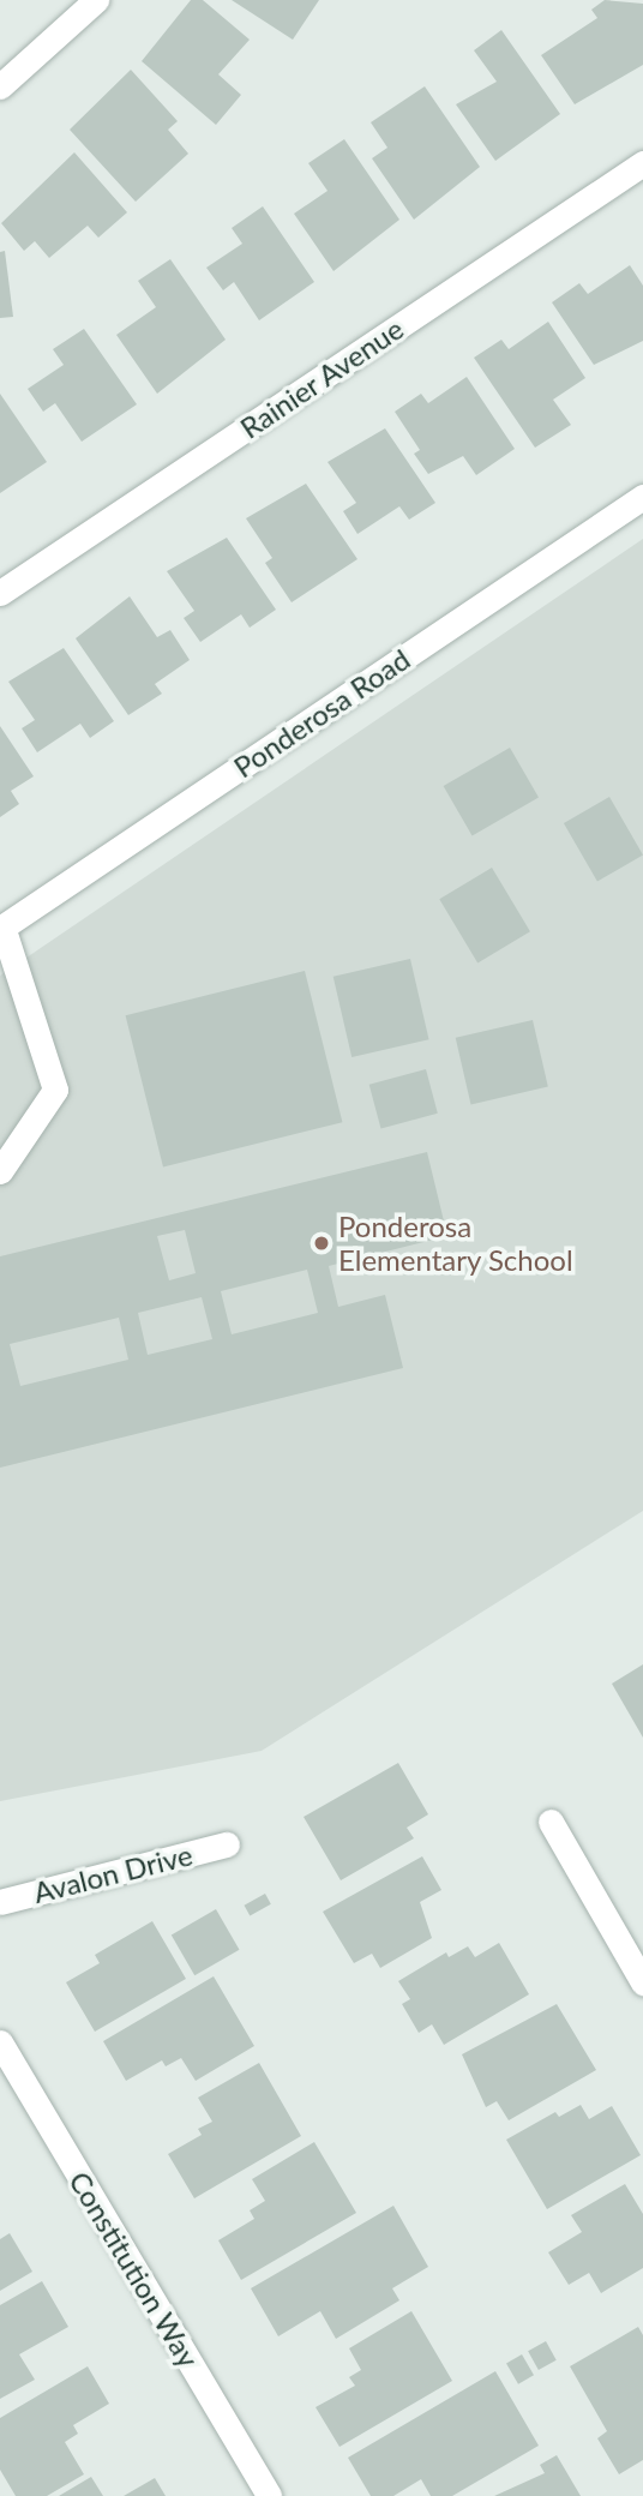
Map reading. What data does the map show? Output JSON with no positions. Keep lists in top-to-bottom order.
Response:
{
  "streets": {
    "street": [
      "Rainier Avenue",
      "Ponderosa Road",
      "Avalon Drive",
      "Constitution Way"
    ]
  },
  "places": ["Ponderosa Elementary School"]
}
